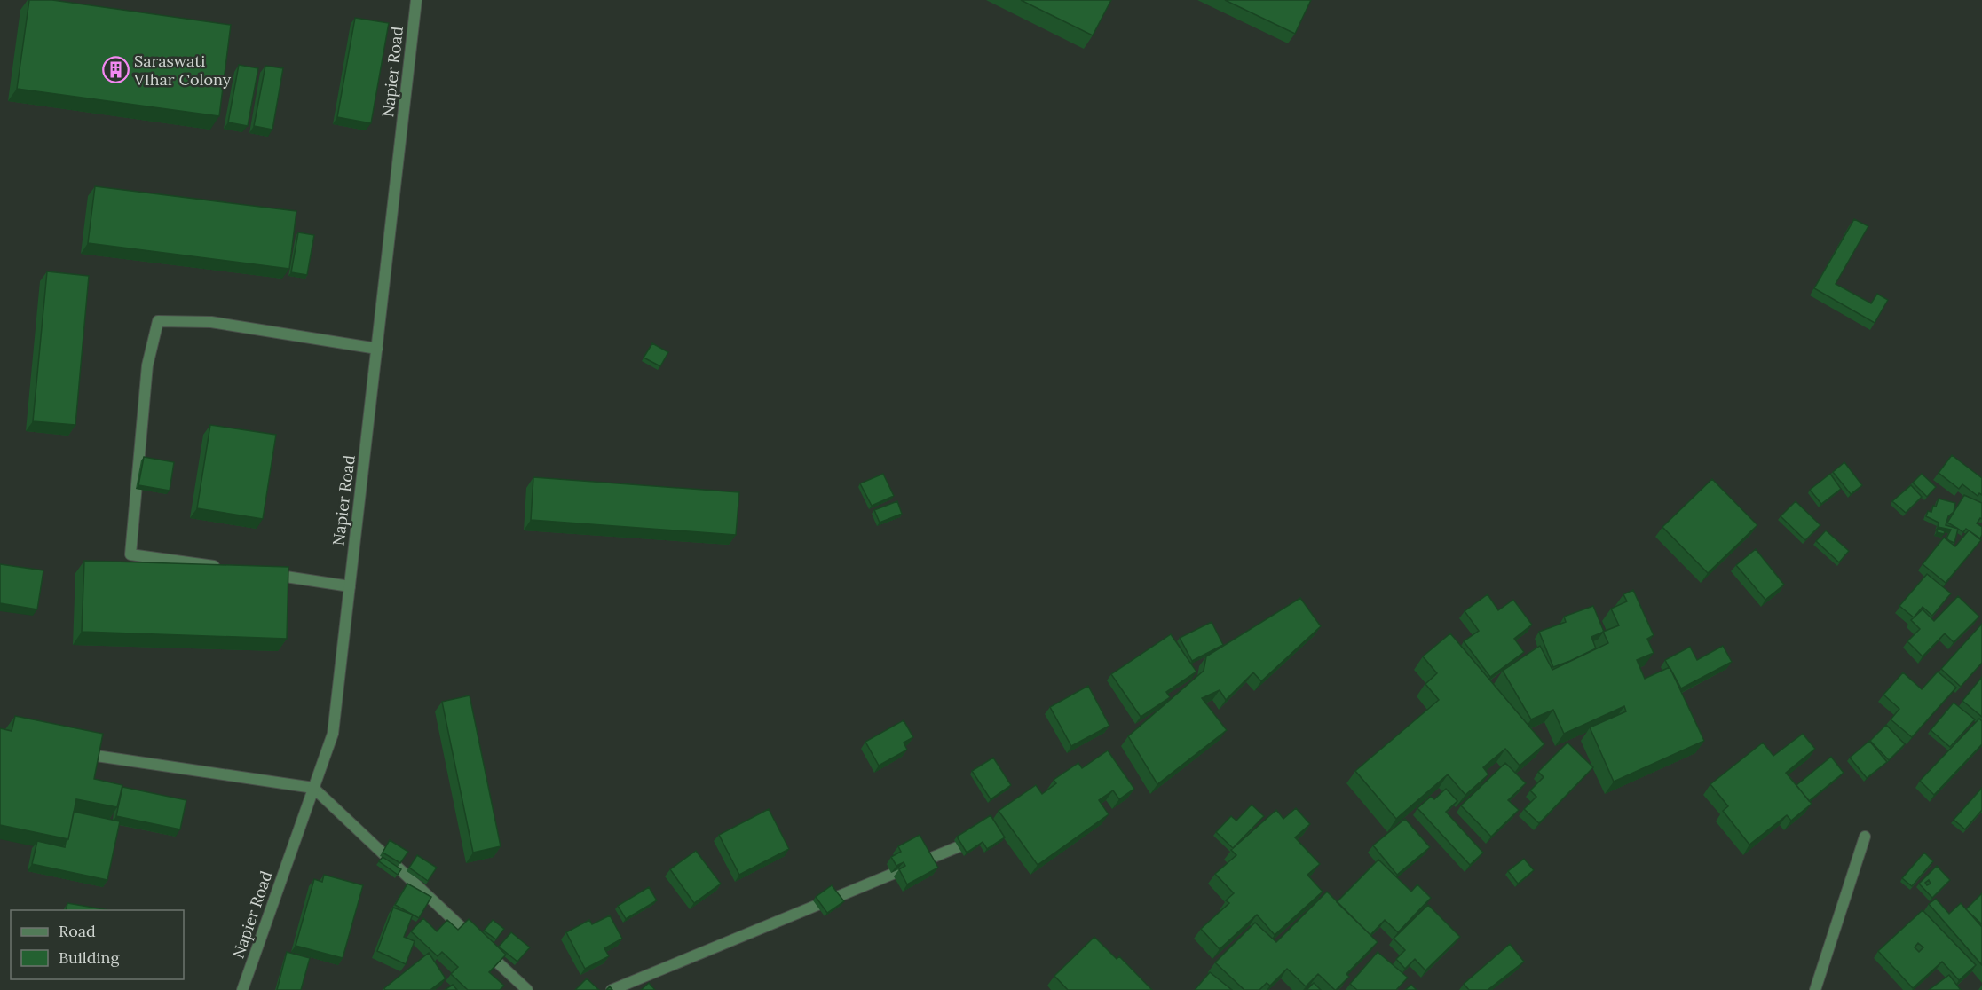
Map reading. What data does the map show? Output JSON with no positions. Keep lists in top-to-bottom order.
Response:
{
  "streets": {
    "street": ["Napier Road"]
  },
  "places": {
    "building": ["Saraswati VIhar Colony"]
  },
  "legend": ["Road", "Building"]
}
